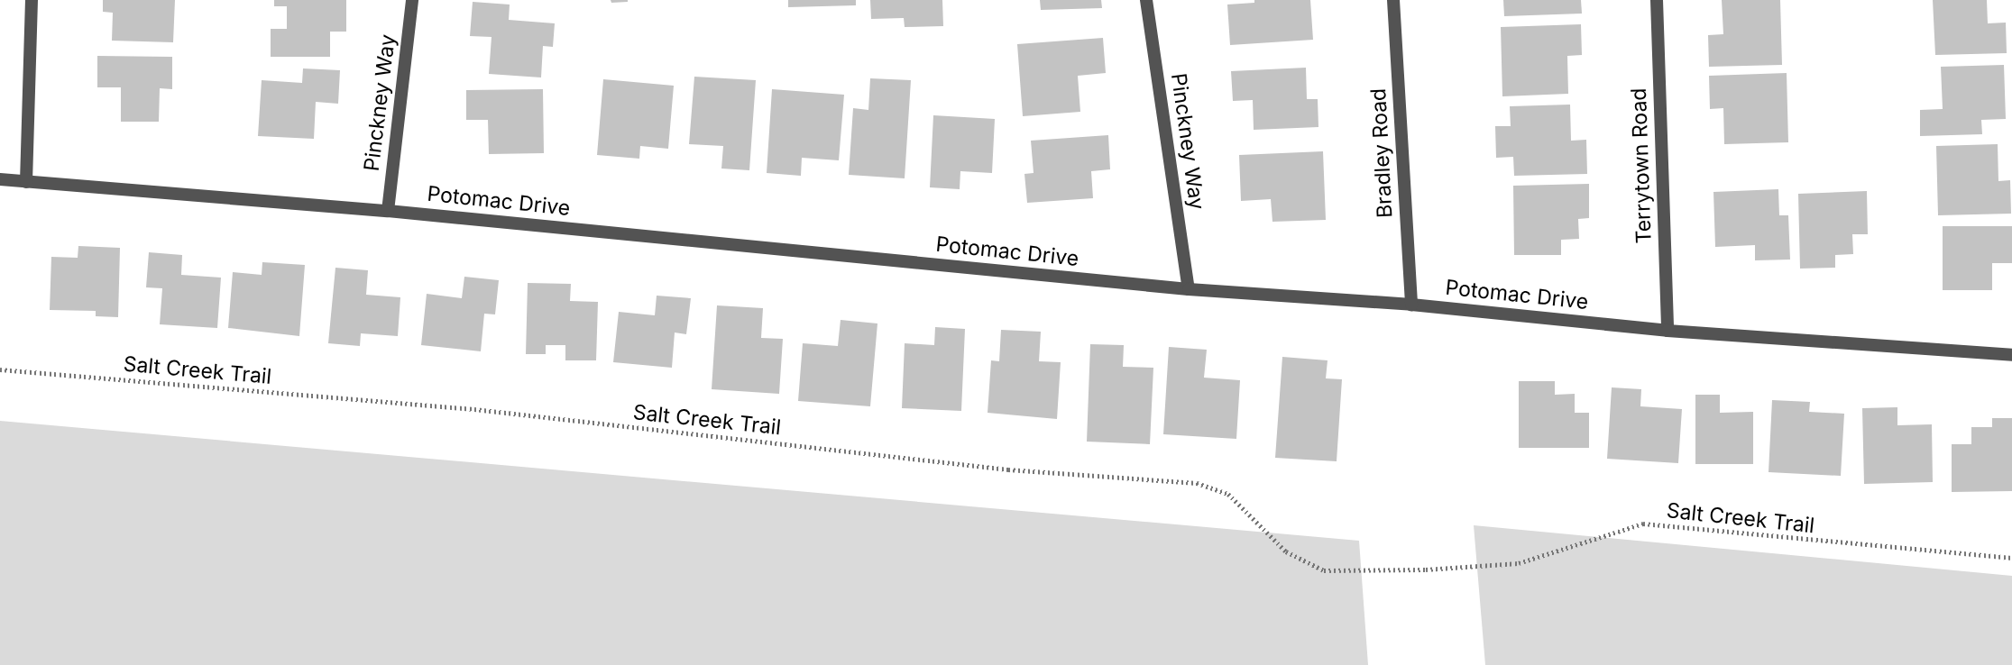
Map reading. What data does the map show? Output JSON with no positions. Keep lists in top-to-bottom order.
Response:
{
  "streets": {
    "street": [
      "Pinckney Way",
      "Bradley Road",
      "Terrytown Road",
      "Potomac Drive"
    ],
    "path": ["Salt Creek Trail"]
  },
  "crossings": [
    ["Pinckney Way", "Potomac Drive"],
    ["Bradley Road", "Potomac Drive"],
    ["Terrytown Road", "Potomac Drive"]
  ]
}
